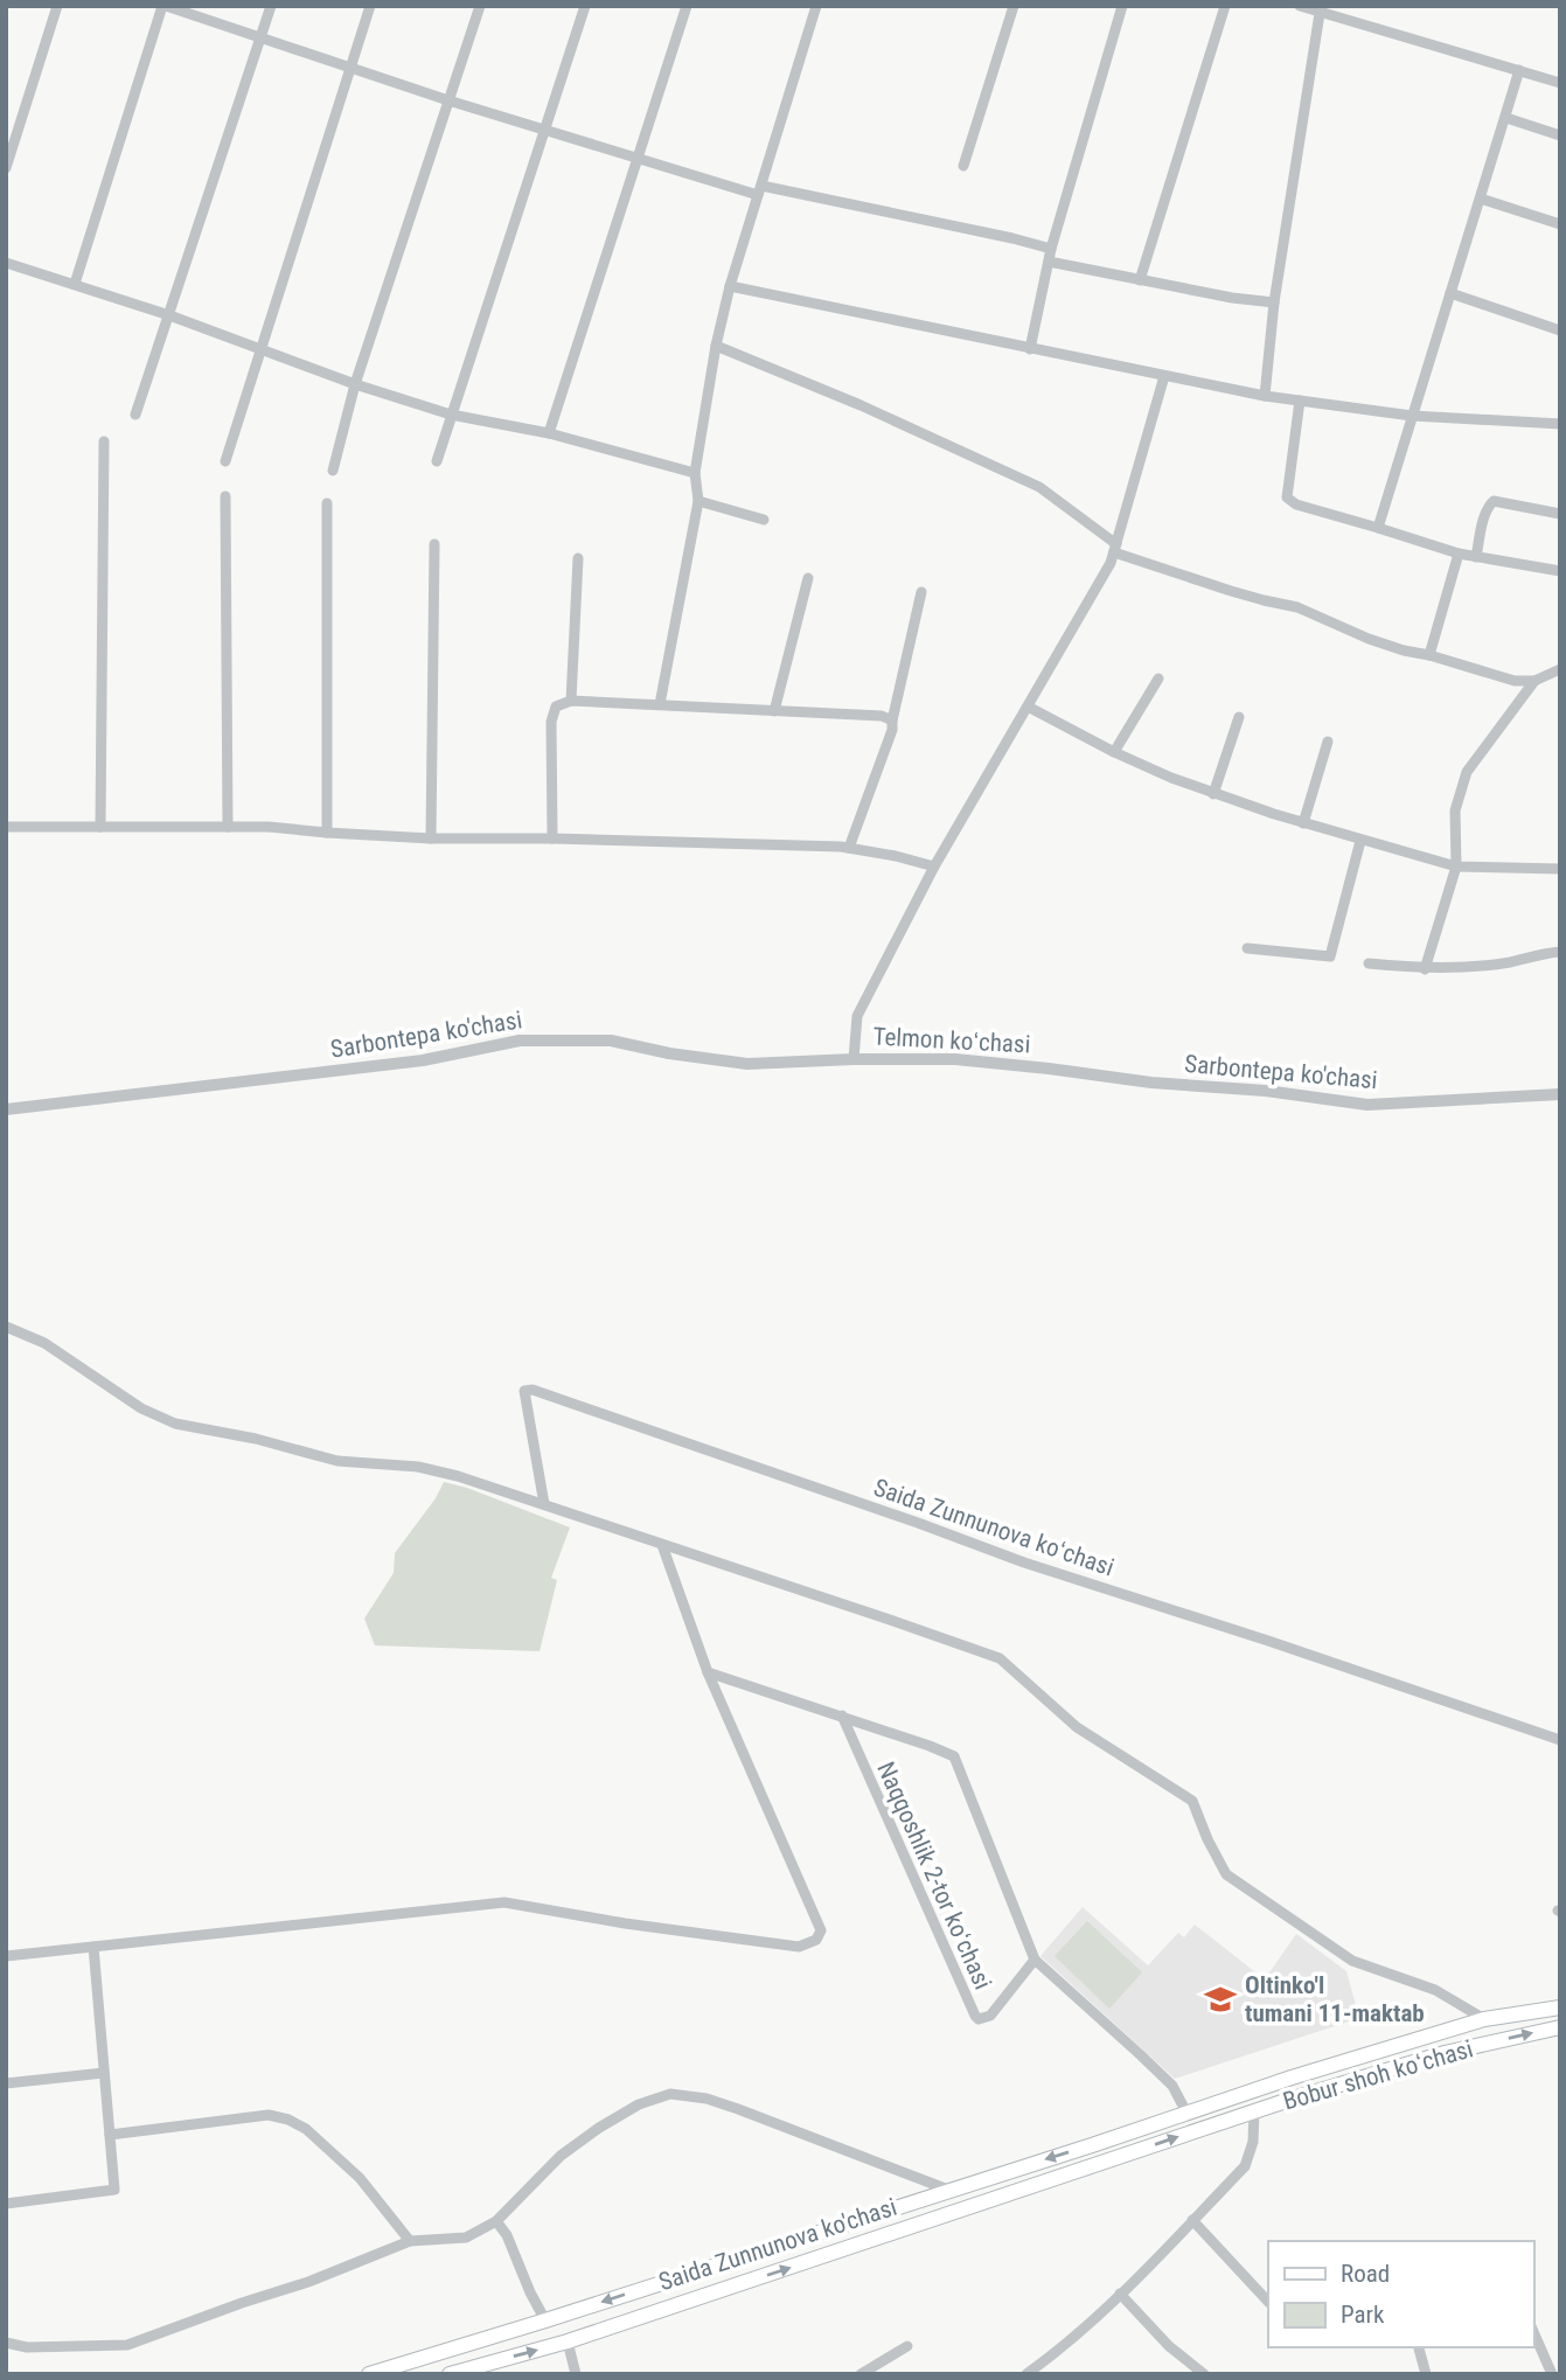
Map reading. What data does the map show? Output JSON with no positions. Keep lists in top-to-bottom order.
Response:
{
  "streets": {
    "main road": ["Bobur shoh koʻchasi", "Saida Zunnunova ko'chasi"],
    "street": [
      "Sarbontepa ko'chasi",
      "Telmon koʻchasi",
      "Saida Zunnunova koʻchasi",
      "Naqqoshlik 2-tor koʻchasi"
    ]
  },
  "crossings": [
    ["Sarbontepa ko'chasi", "Telmon koʻchasi"],
    ["Bobur shoh koʻchasi", "Saida Zunnunova ko'chasi"]
  ],
  "places": {
    "school or university": ["Oltinko'l tumani 11-maktab"]
  },
  "legend": ["Road", "Park"]
}
